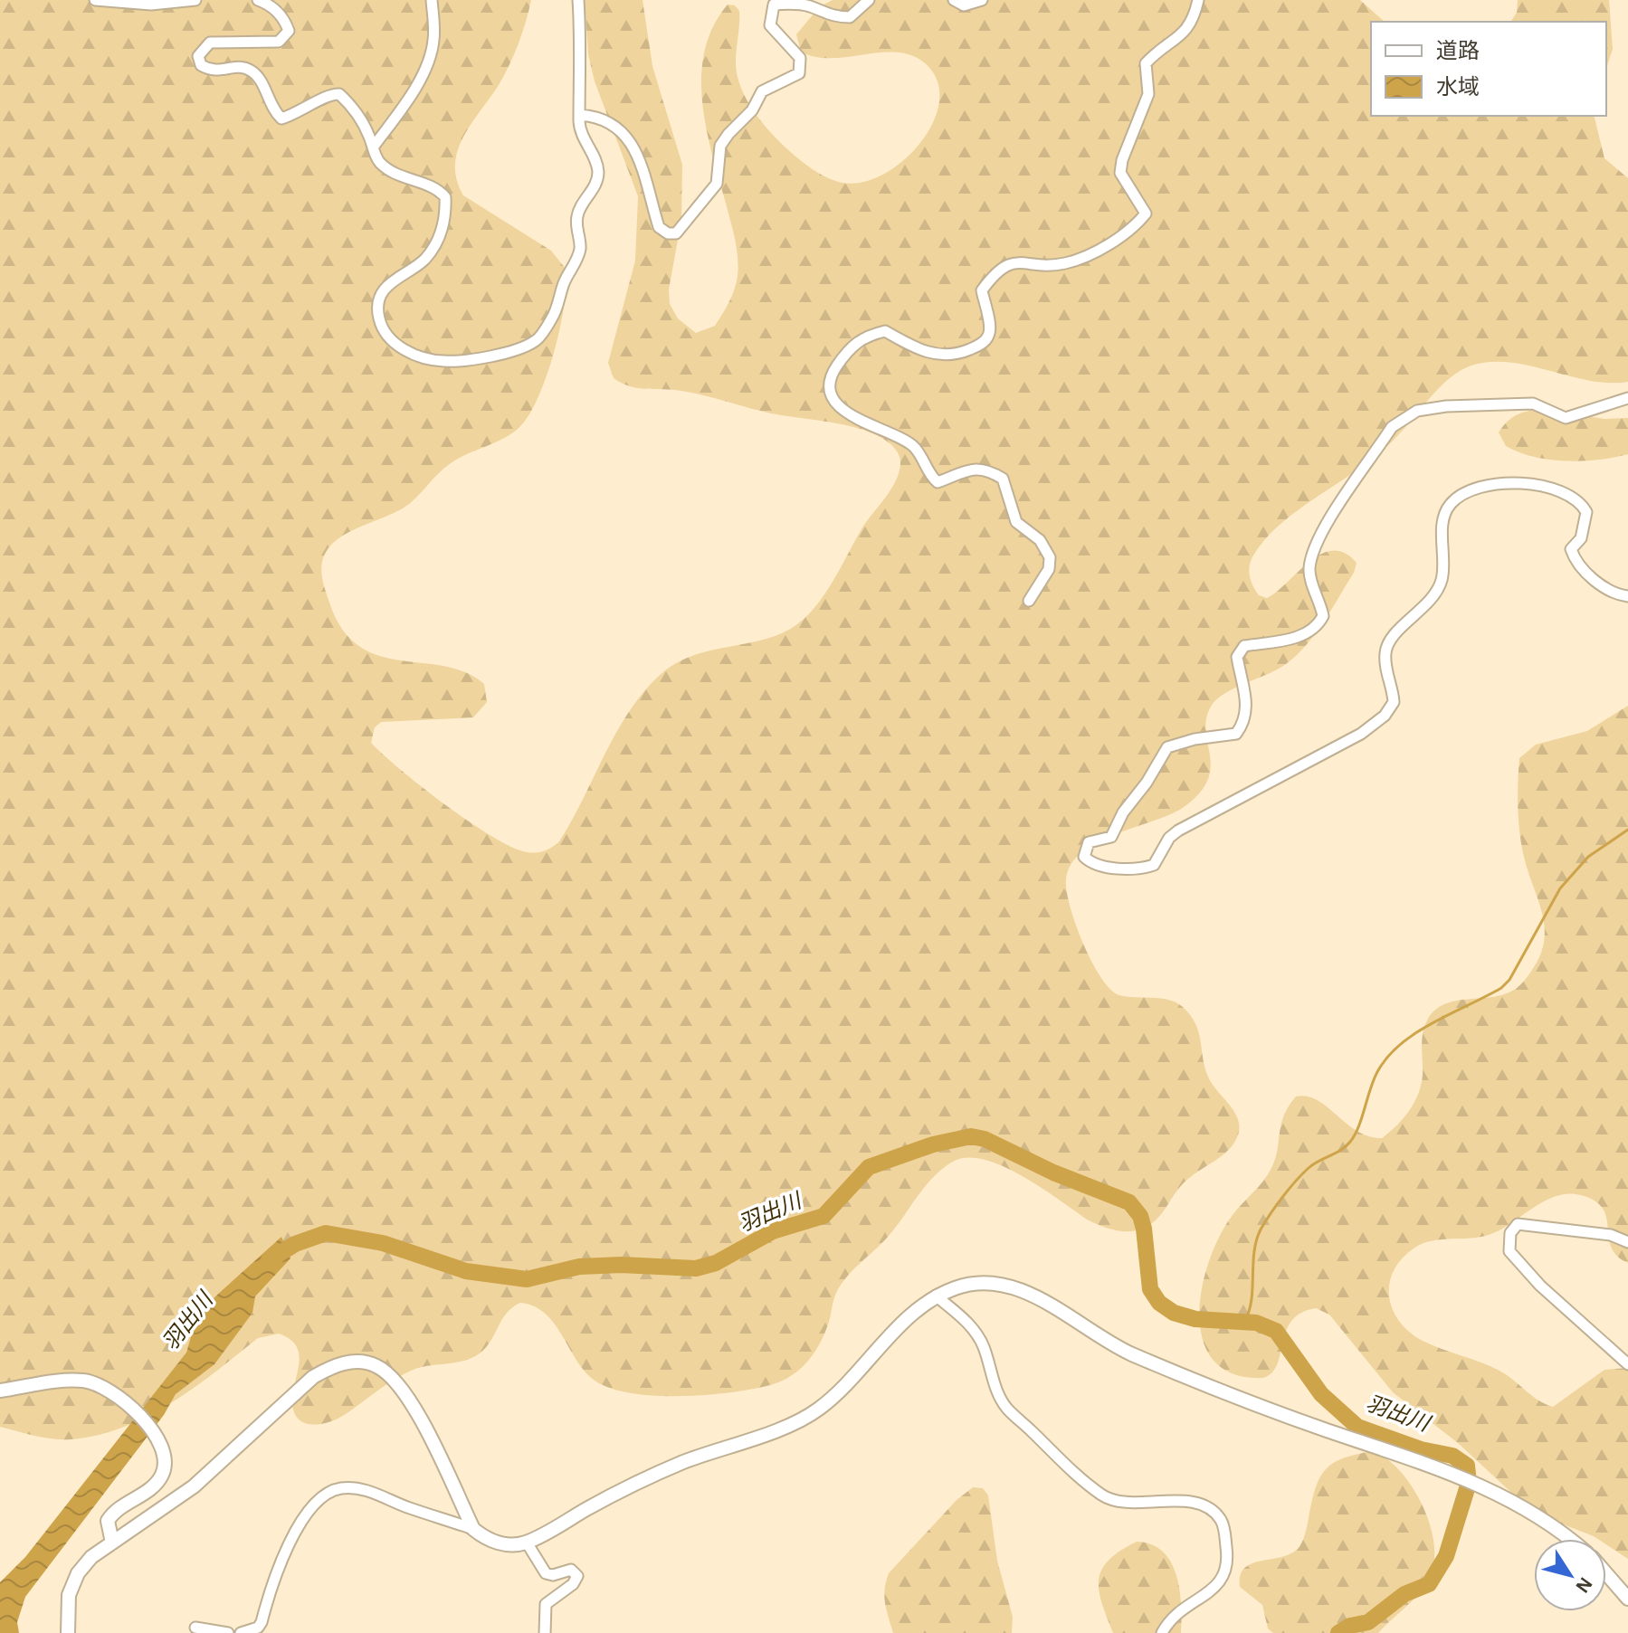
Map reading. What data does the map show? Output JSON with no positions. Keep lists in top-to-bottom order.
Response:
{
  "water": ["羽出川"],
  "legend": ["道路", "水域"],
  "north": "bottom right"
}
